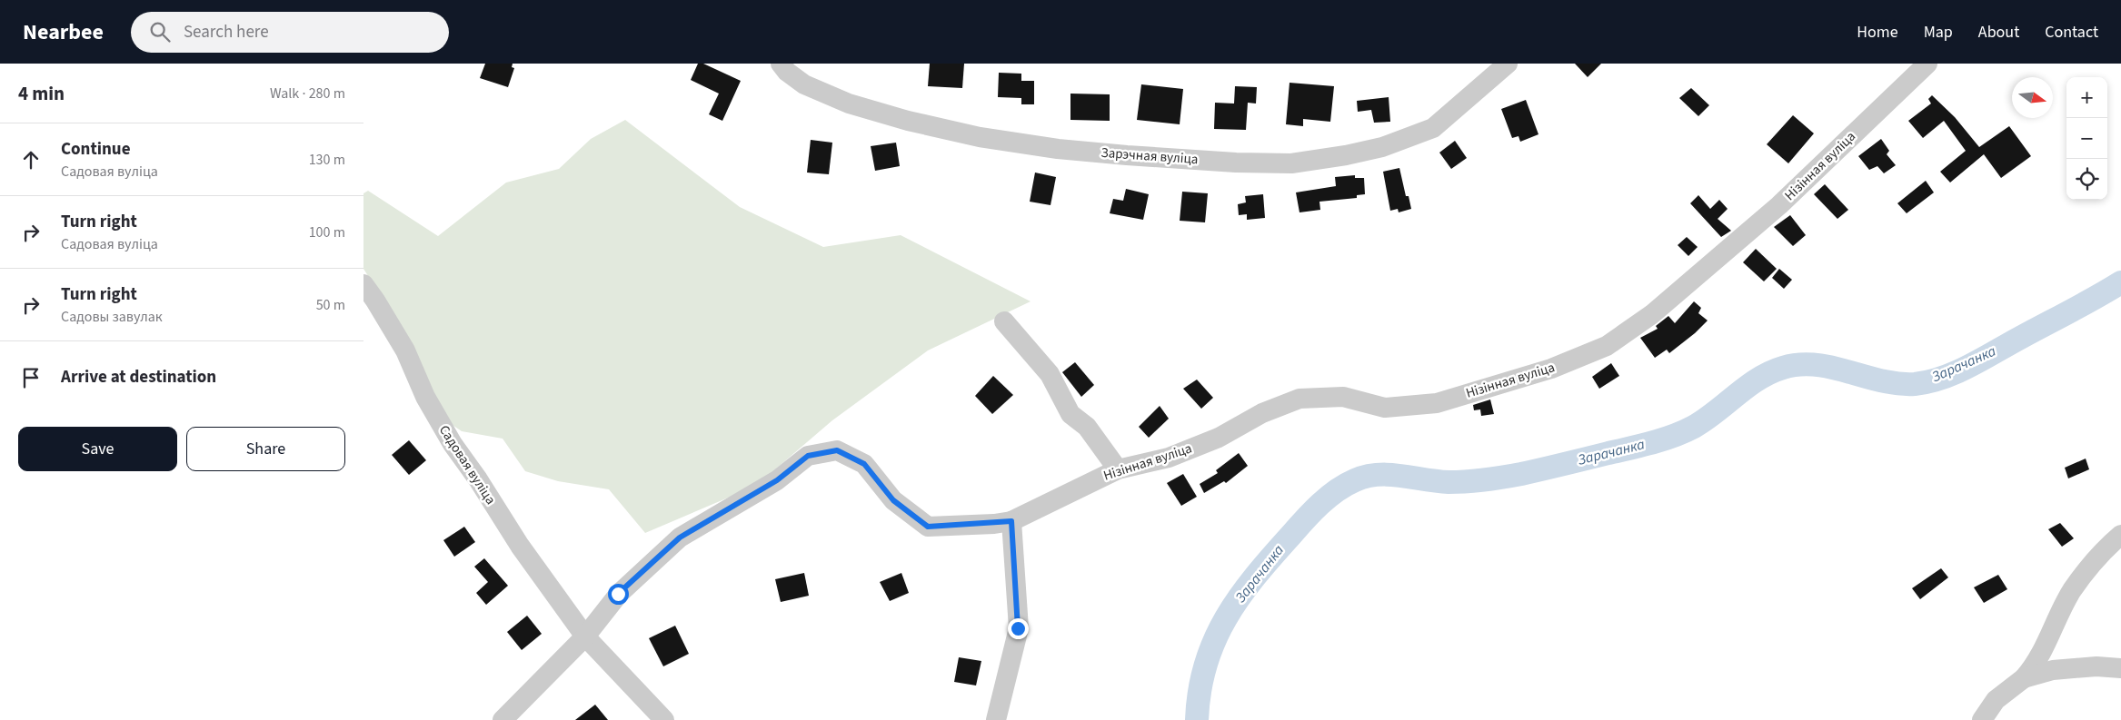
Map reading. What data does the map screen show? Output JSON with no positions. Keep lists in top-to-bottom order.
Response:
{
  "streets": {
    "street": ["Зарэчная вуліца", "Нізінная вуліца", "Садовая вуліца"]
  },
  "water": ["Зарачанка"],
  "north": "right",
  "page": {
    "header": "Nearbee",
    "search": "Search here",
    "nav": [
      "Home",
      "Map",
      "About",
      "Contact"
    ],
    "heading": ["4 min", "Walk · 280 m"],
    "map_buttons": ["+", "−"],
    "list": [
      ["Continue", "Садовая вуліца", "130 m"],
      ["Turn right", "Садовая вуліца", "100 m"],
      ["Turn right", "Садовы завулак", "50 m"],
      "Arrive at destination"
    ],
    "buttons": ["Save", "Share"]
  }
}
